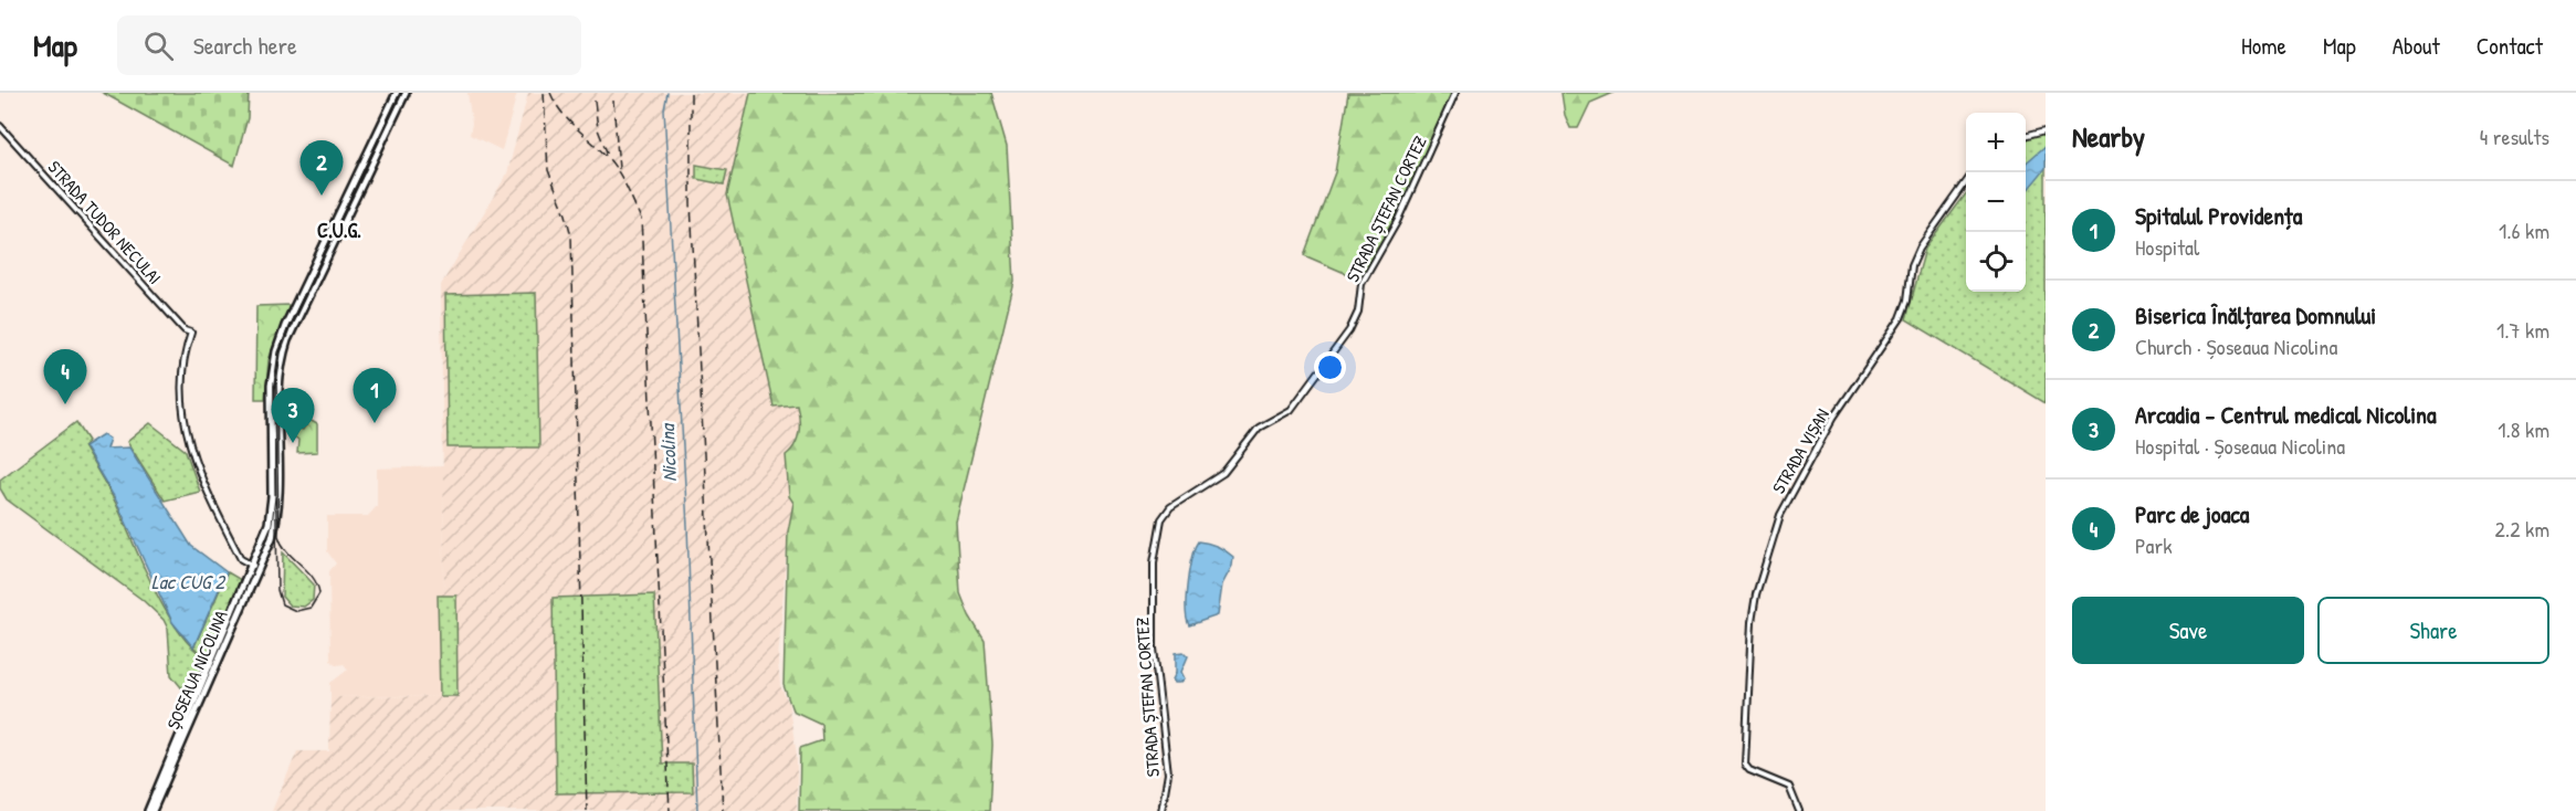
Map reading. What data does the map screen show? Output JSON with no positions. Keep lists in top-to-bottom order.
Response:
{
  "streets": {
    "main road": ["ȘOSEAUA NICOLINA"],
    "street": ["STRADA ȘTEFAN CORTEZ", "STRADA TUDOR NECULAI", "STRADA VIȘAN"]
  },
  "crossings": [
    ["STRADA TUDOR NECULAI", "ȘOSEAUA NICOLINA"]
  ],
  "districts": ["C.U.G."],
  "water": ["Nicolina", "Lac CUG 2"],
  "page": {
    "header": "Map",
    "search": "Search here",
    "nav": [
      "Home",
      "Map",
      "About",
      "Contact"
    ],
    "heading": ["Nearby", "4 results"],
    "map_buttons": ["+", "−"],
    "pins": [
      "2",
      "4",
      "1",
      "3"
    ],
    "list": [
      {
        "mark": "1",
        "name": "Spitalul Providența",
        "note": "Hospital",
        "value": "1.6 km"
      },
      {
        "mark": "2",
        "name": "Biserica Înălțarea Domnului",
        "note": "Church · Șoseaua Nicolina",
        "value": "1.7 km"
      },
      {
        "mark": "3",
        "name": "Arcadia - Centrul medical Nicolina",
        "note": "Hospital · Șoseaua Nicolina",
        "value": "1.8 km"
      },
      {
        "mark": "4",
        "name": "Parc de joaca",
        "note": "Park",
        "value": "2.2 km"
      }
    ],
    "buttons": ["Save", "Share"]
  }
}
